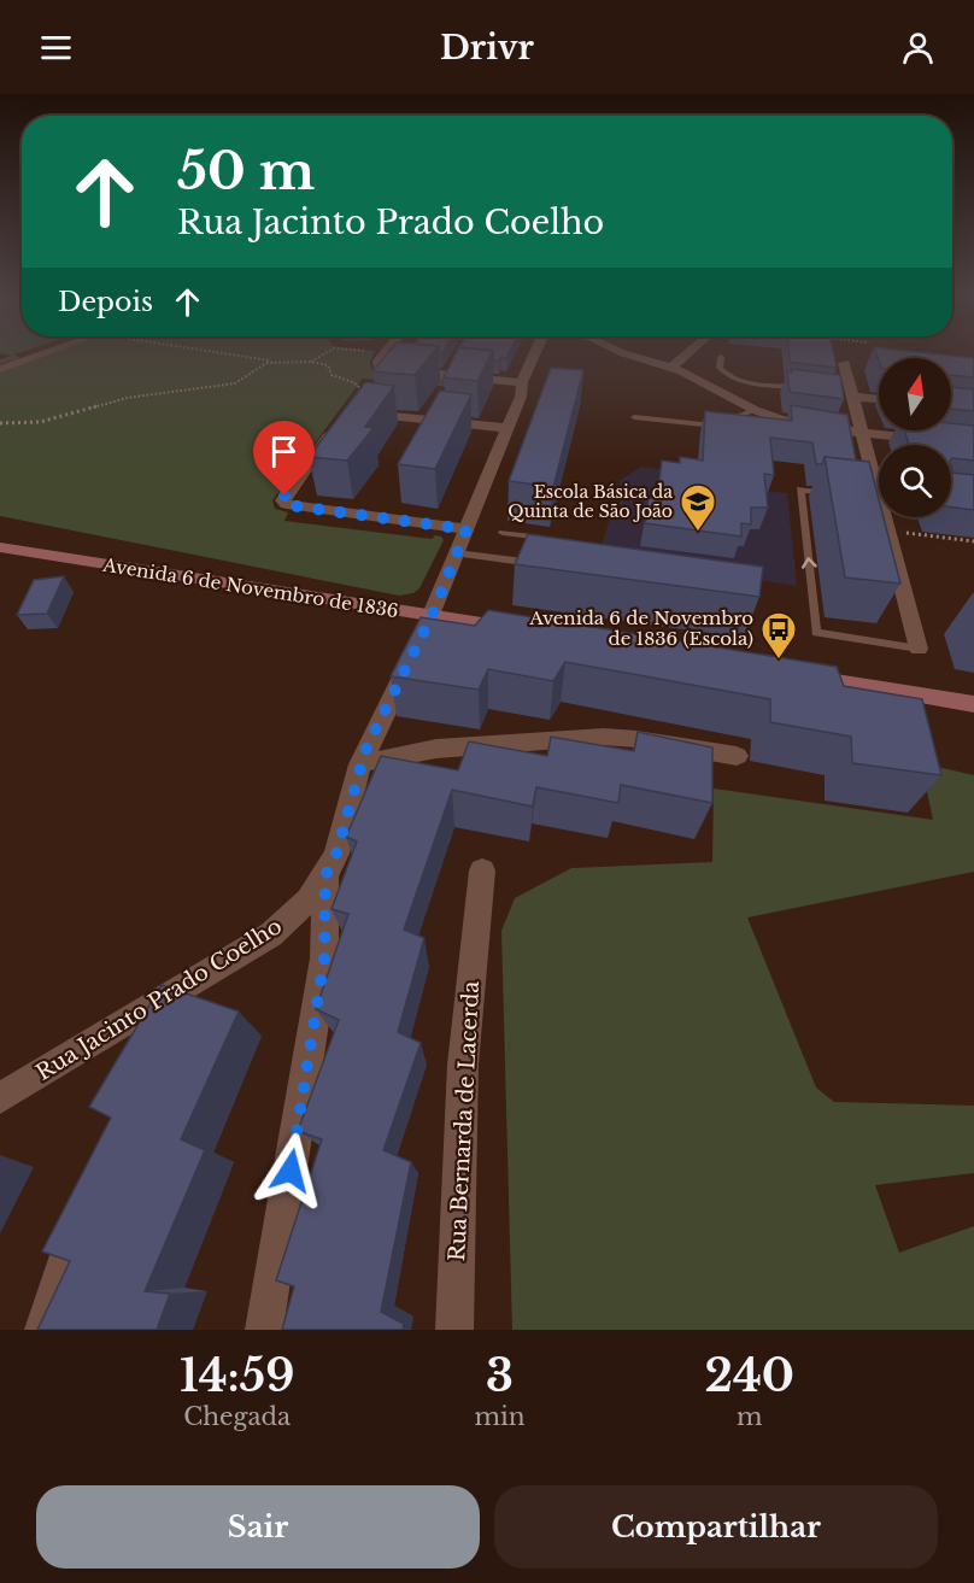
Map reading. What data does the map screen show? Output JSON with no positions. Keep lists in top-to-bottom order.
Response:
{
  "streets": {
    "street": ["Avenida 6 de Novembro de 1836", "Rua Jacinto Prado Coelho", "Rua Bernarda de Lacerda"]
  },
  "crossings": [
    ["Avenida 6 de Novembro de 1836", "Rua Jacinto Prado Coelho"]
  ],
  "places": {
    "school or university": ["Escola Básica da Quinta de São João"],
    "bus stop": ["Avenida 6 de Novembro de 1836 (Escola)"]
  },
  "north": "top",
  "page": {
    "header": "Drivr",
    "turn": ["50 m", "Rua Jacinto Prado Coelho"],
    "then": "Depois",
    "eta": [
      "14:59",
      "Chegada",
      "3",
      "min",
      "240",
      "m"
    ],
    "buttons": ["Sair", "Compartilhar"]
  }
}
